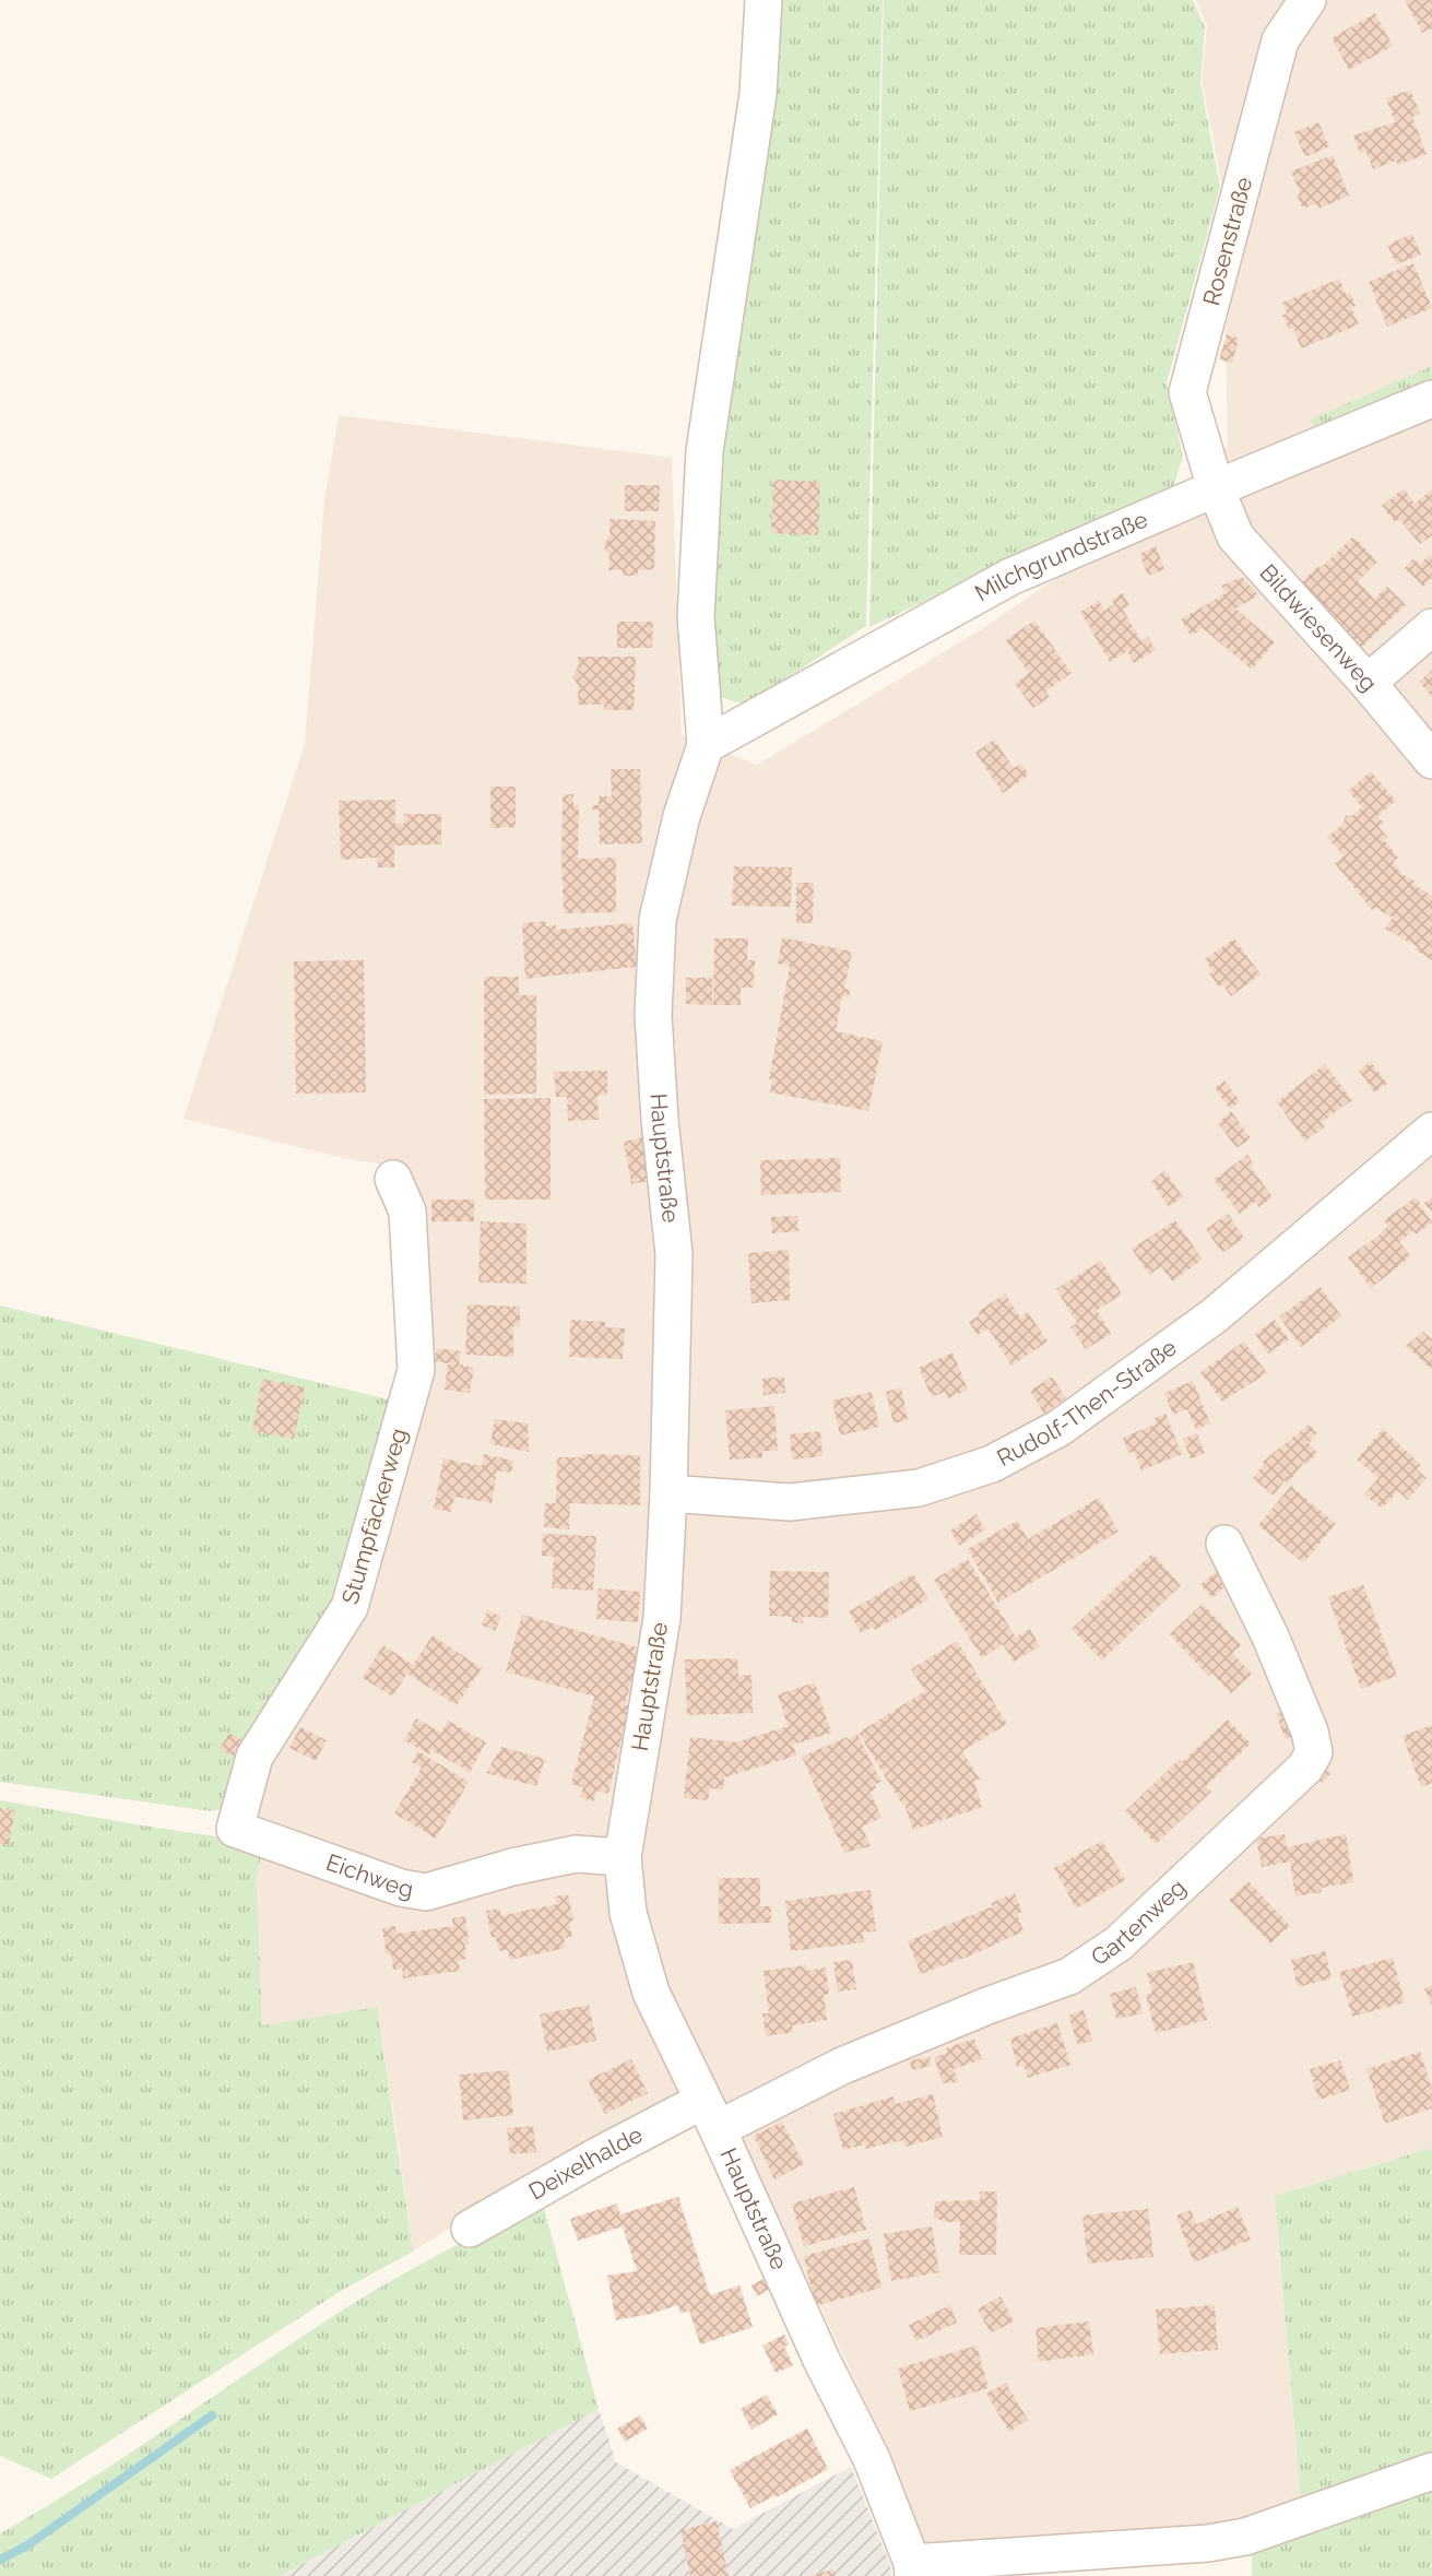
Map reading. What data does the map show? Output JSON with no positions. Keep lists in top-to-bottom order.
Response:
{
  "streets": {
    "street": [
      "Rosenstraße",
      "Milchgrundstraße",
      "Bildwiesenweg",
      "Hauptstraße",
      "Rudolf-Then-Straße",
      "Stumpfäckerweg",
      "Eichweg",
      "Gartenweg",
      "Deixelhalde"
    ]
  },
  "crossings": [
    ["Rosenstraße", "Milchgrundstraße"],
    ["Rosenstraße", "Bildwiesenweg"],
    ["Milchgrundstraße", "Bildwiesenweg"],
    ["Milchgrundstraße", "Hauptstraße"],
    ["Hauptstraße", "Rudolf-Then-Straße"],
    ["Hauptstraße", "Eichweg"],
    ["Hauptstraße", "Gartenweg"],
    ["Hauptstraße", "Deixelhalde"],
    ["Stumpfäckerweg", "Eichweg"],
    ["Gartenweg", "Deixelhalde"]
  ]
}
